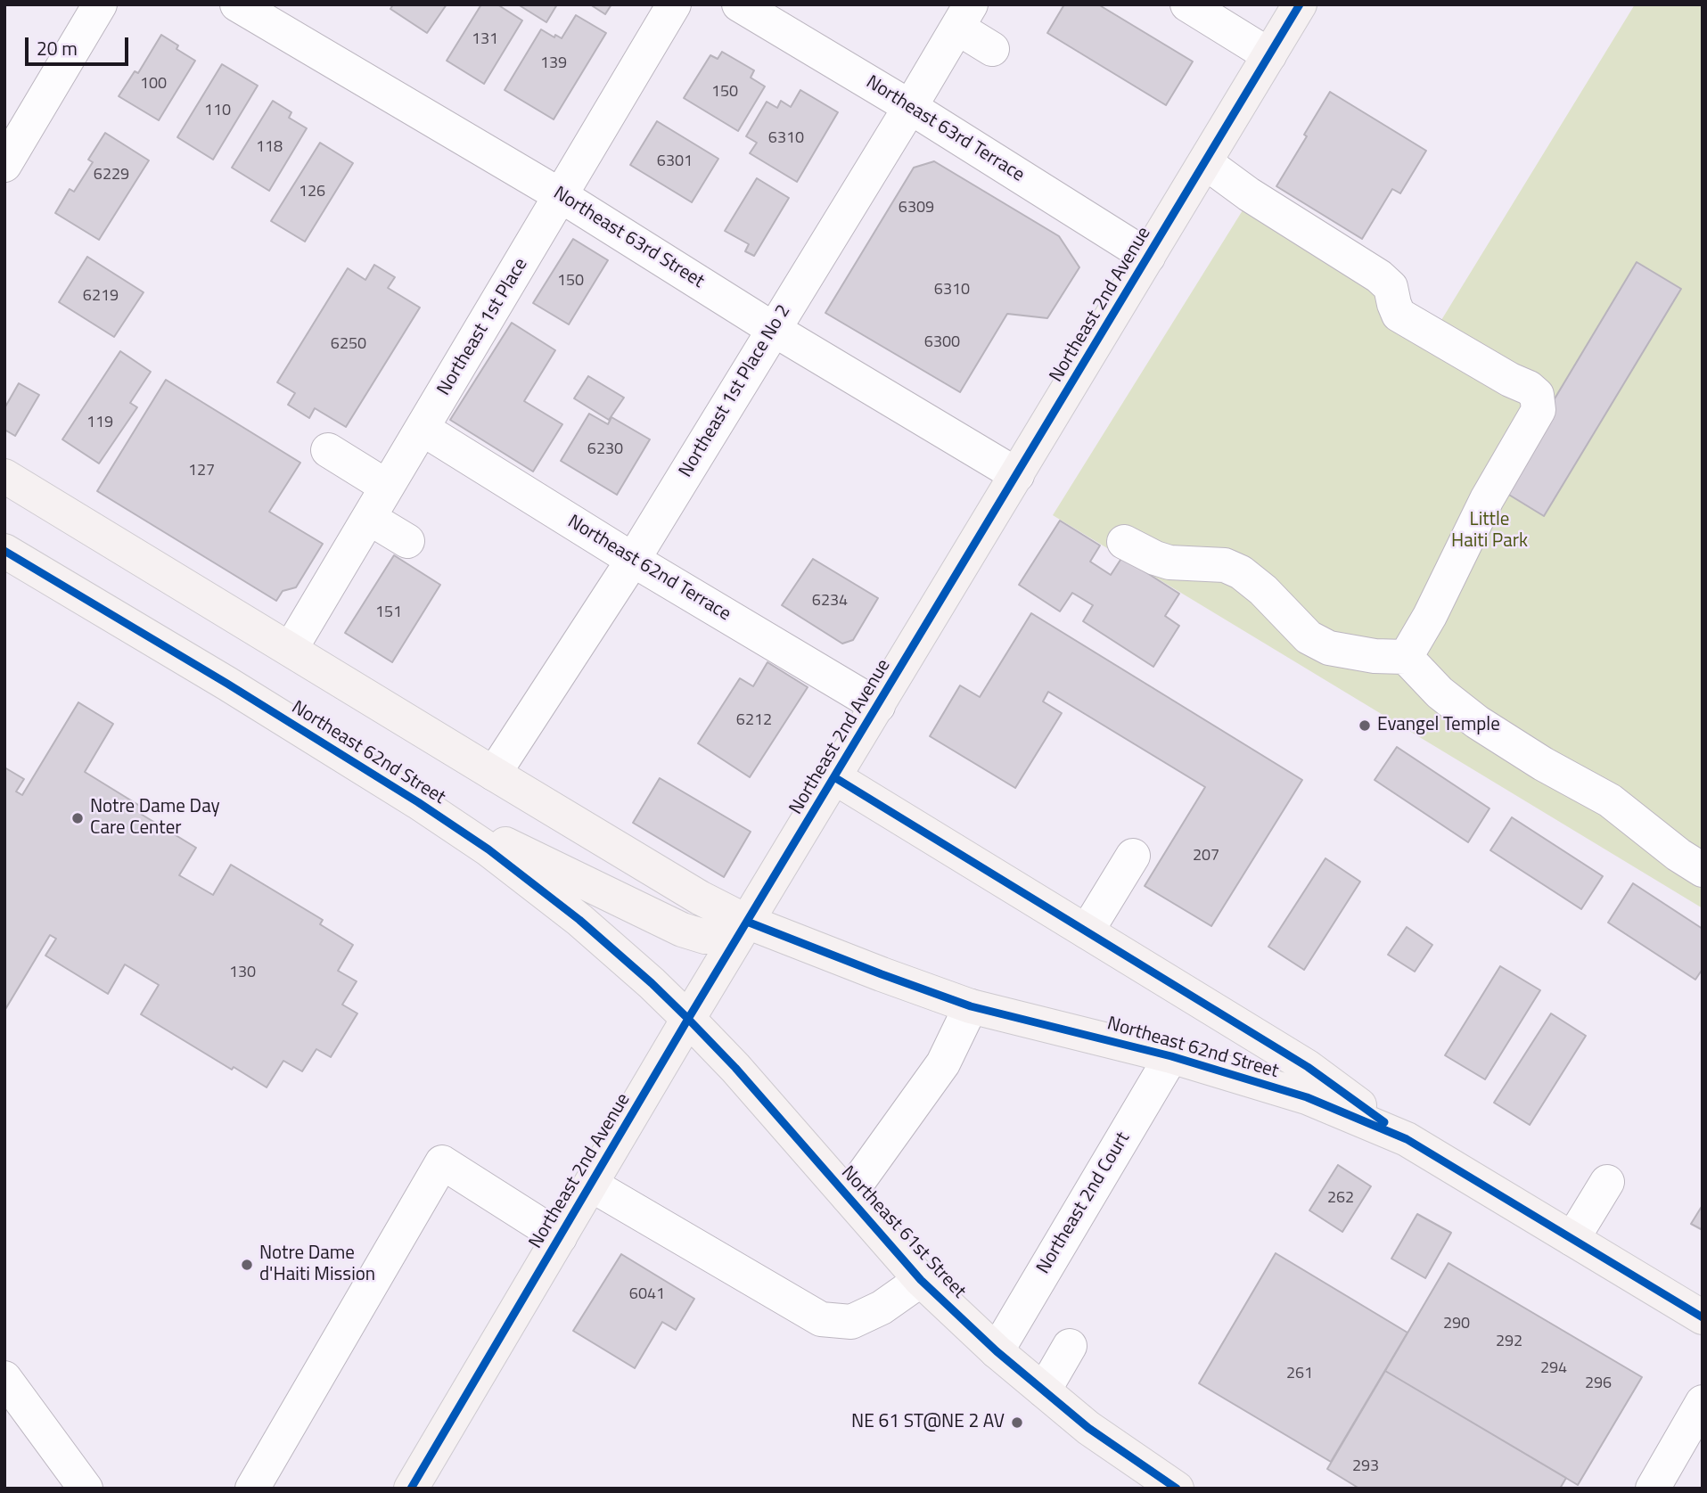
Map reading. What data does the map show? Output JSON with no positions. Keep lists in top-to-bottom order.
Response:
{
  "streets": {
    "main road": ["Northeast 2nd Avenue", "Northeast 62nd Street", "Northeast 61st Street"],
    "street": [
      "Northeast 63rd Terrace",
      "Northeast 63rd Street",
      "Northeast 1st Place",
      "Northeast 1st Place No 2",
      "Northeast 62nd Terrace",
      "Northeast 2nd Court"
    ]
  },
  "crossings": [
    ["Northeast 63rd Terrace", "Northeast 2nd Avenue"],
    ["Northeast 63rd Terrace", "Northeast 1st Place No 2"],
    ["Northeast 63rd Street", "Northeast 2nd Avenue"],
    ["Northeast 63rd Street", "Northeast 1st Place"],
    ["Northeast 63rd Street", "Northeast 1st Place No 2"],
    ["Northeast 2nd Avenue", "Northeast 62nd Terrace"],
    ["Northeast 2nd Avenue", "Northeast 62nd Street"],
    ["Northeast 2nd Avenue", "Northeast 61st Street"],
    ["Northeast 1st Place", "Northeast 62nd Terrace"],
    ["Northeast 1st Place", "Northeast 62nd Street"],
    ["Northeast 1st Place No 2", "Northeast 62nd Terrace"],
    ["Northeast 1st Place No 2", "Northeast 62nd Street"],
    ["Northeast 62nd Street", "Northeast 2nd Court"],
    ["Northeast 62nd Street", "Northeast 61st Street"],
    ["Northeast 2nd Court", "Northeast 61st Street"]
  ],
  "parks": ["Little Haiti Park"],
  "places": [
    "Evangel Temple",
    "Notre Dame Day Care Center",
    "Notre Dame d'Haiti Mission",
    "NE 61 ST@NE 2 AV"
  ],
  "house_numbers": [
    "131",
    "139",
    "100",
    "150",
    "110",
    "6310",
    "118",
    "6301",
    "6229",
    "126",
    "6309",
    "150",
    "6310",
    "6219",
    "6300",
    "6250",
    "119",
    "6230",
    "127",
    "6234",
    "151",
    "6212",
    "207",
    "130",
    "262",
    "6041",
    "290",
    "292",
    "294",
    "261",
    "296",
    "293"
  ],
  "scale_bar": "20 m"
}
